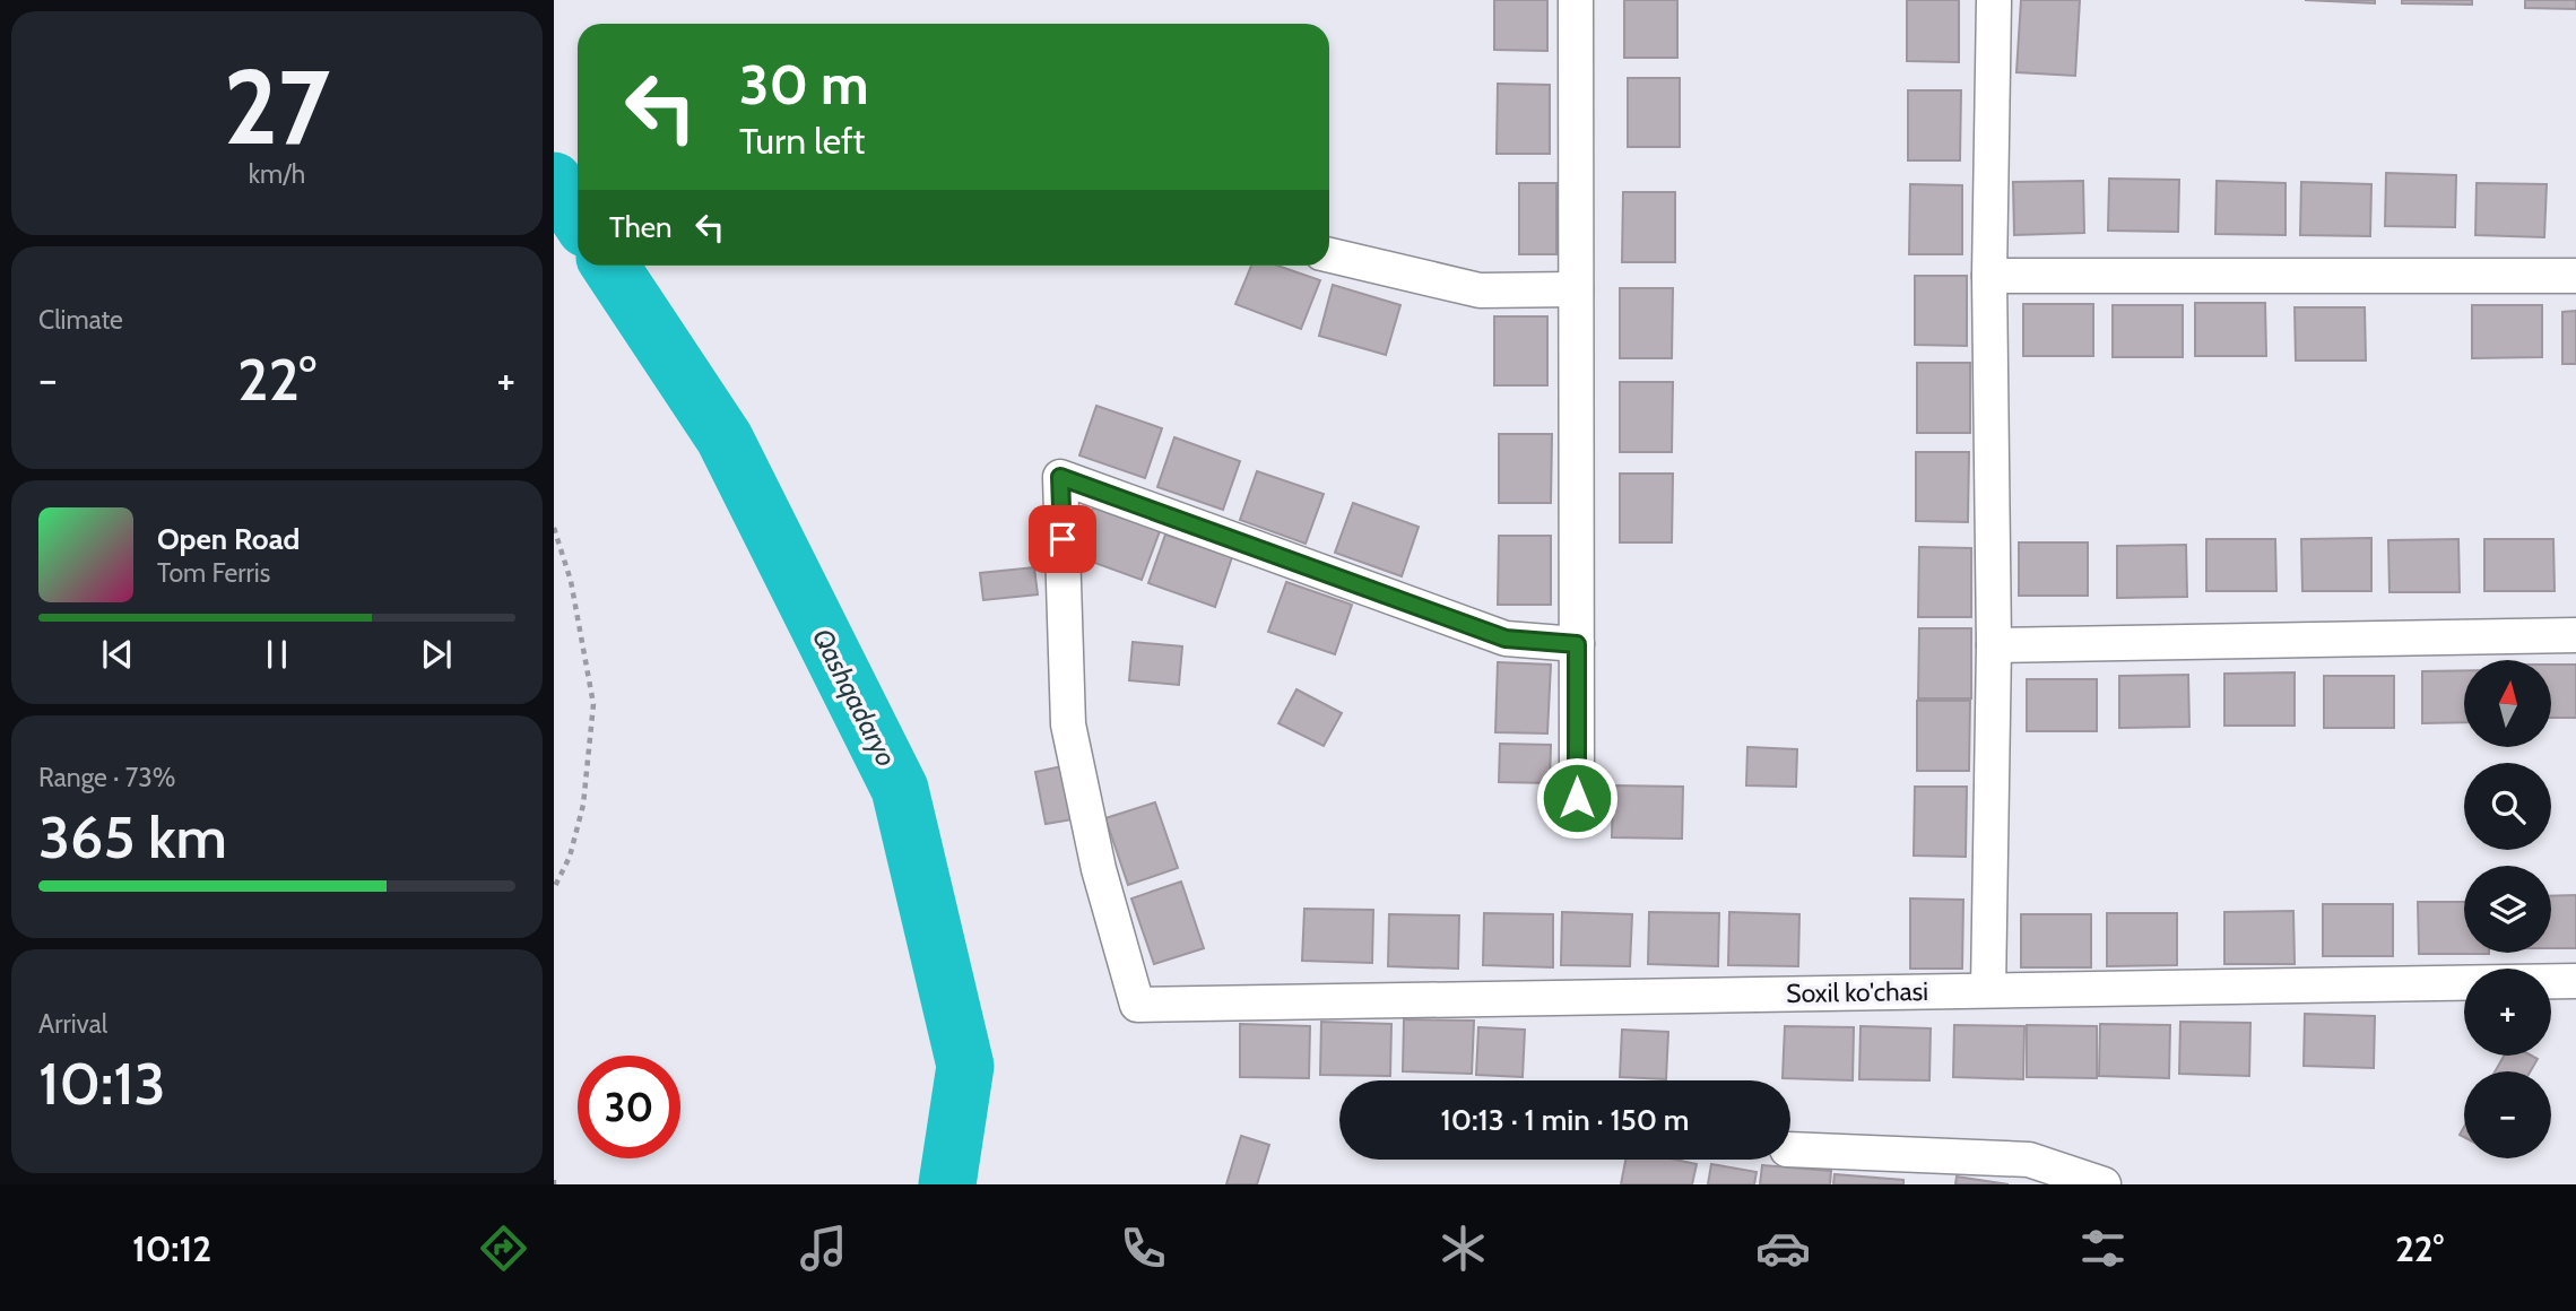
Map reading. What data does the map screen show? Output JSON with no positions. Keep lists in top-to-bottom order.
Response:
{
  "streets": {
    "street": ["Soxil ko'chasi"]
  },
  "water": ["Qashqadaryo"],
  "north": "top",
  "page": {
    "tile": [
      ["27", "km/h"],
      "Climate",
      ["Range · 73%", "365 km"],
      ["Arrival", "10:13"]
    ],
    "turn": ["30 m", "Turn left"],
    "then": "Then",
    "heat": ["−", "22°", "+"],
    "song": ["Open Road", "Tom Ferris"],
    "map_buttons": ["+", "−"],
    "limit": "30",
    "trip": "10:13 · 1 min · 150 m",
    "tabs": ["10:12", "22°"]
  }
}
